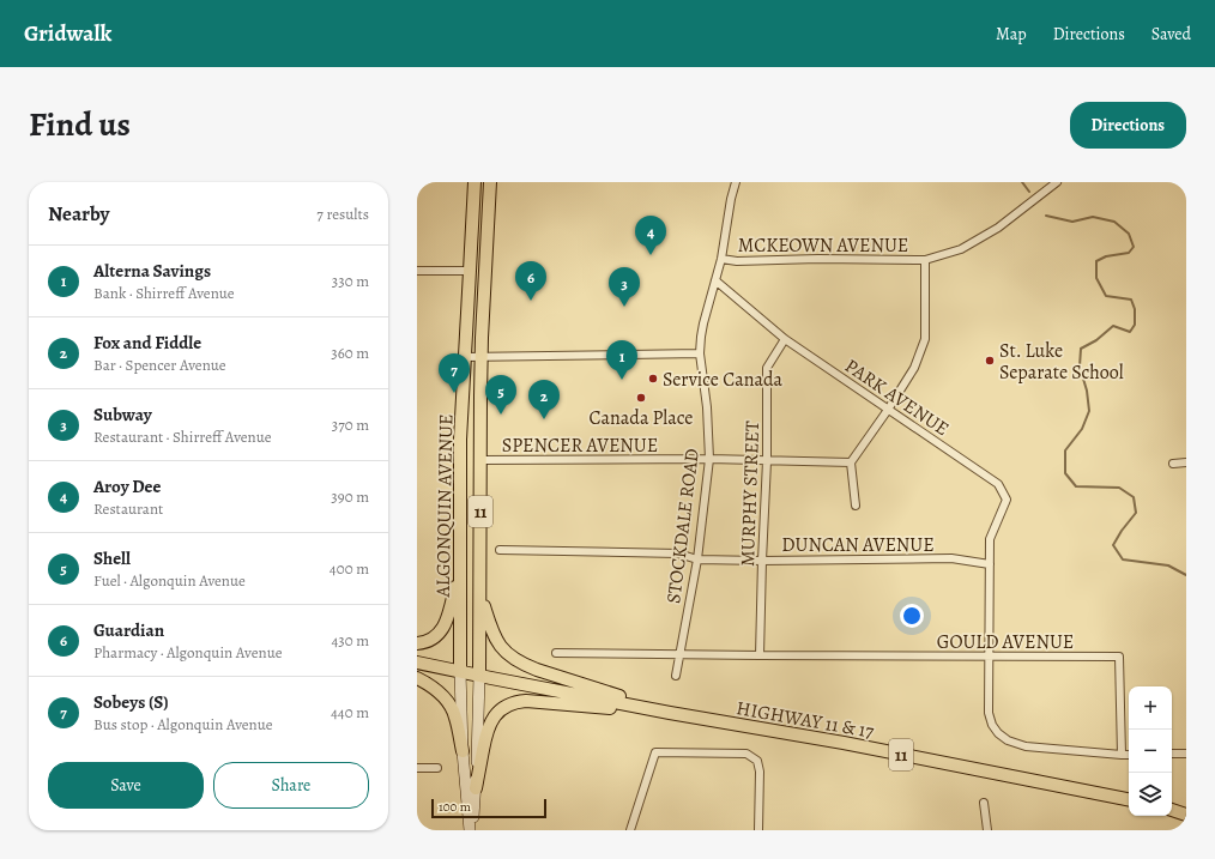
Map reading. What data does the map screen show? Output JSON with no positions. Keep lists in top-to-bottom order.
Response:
{
  "streets": {
    "highway": ["ALGONQUIN AVENUE", "11", "HIGHWAY 11 & 17"],
    "street": [
      "MCKEOWN AVENUE",
      "PARK AVENUE",
      "SPENCER AVENUE",
      "MURPHY STREET",
      "STOCKDALE ROAD",
      "DUNCAN AVENUE",
      "GOULD AVENUE"
    ]
  },
  "crossings": [
    ["MCKEOWN AVENUE", "STOCKDALE ROAD"],
    ["PARK AVENUE", "MURPHY STREET"],
    ["PARK AVENUE", "STOCKDALE ROAD"],
    ["PARK AVENUE", "DUNCAN AVENUE"],
    ["SPENCER AVENUE", "MURPHY STREET"],
    ["SPENCER AVENUE", "ALGONQUIN AVENUE"],
    ["SPENCER AVENUE", "STOCKDALE ROAD"],
    ["MURPHY STREET", "DUNCAN AVENUE"],
    ["MURPHY STREET", "GOULD AVENUE"],
    ["ALGONQUIN AVENUE", "HIGHWAY 11 & 17"],
    ["STOCKDALE ROAD", "DUNCAN AVENUE"],
    ["STOCKDALE ROAD", "GOULD AVENUE"]
  ],
  "places": ["St. Luke Separate School", "Service Canada", "Canada Place"],
  "scale_bar": "100 m",
  "page": {
    "header": "Gridwalk",
    "nav": ["Map", "Directions", "Saved"],
    "title": "Find us",
    "buttons": [
      "Directions",
      ["Save", "Share"]
    ],
    "heading": ["Nearby", "7 results"],
    "pins": [
      "4",
      "6",
      "3",
      "1",
      "7",
      "5",
      "2"
    ],
    "list": [
      {
        "mark": "1",
        "name": "Alterna Savings",
        "note": "Bank · Shirreff Avenue",
        "value": "330 m"
      },
      {
        "mark": "2",
        "name": "Fox and Fiddle",
        "note": "Bar · Spencer Avenue",
        "value": "360 m"
      },
      {
        "mark": "3",
        "name": "Subway",
        "note": "Restaurant · Shirreff Avenue",
        "value": "370 m"
      },
      {
        "mark": "4",
        "name": "Aroy Dee",
        "note": "Restaurant",
        "value": "390 m"
      },
      {
        "mark": "5",
        "name": "Shell",
        "note": "Fuel · Algonquin Avenue",
        "value": "400 m"
      },
      {
        "mark": "6",
        "name": "Guardian",
        "note": "Pharmacy · Algonquin Avenue",
        "value": "430 m"
      },
      {
        "mark": "7",
        "name": "Sobeys (S)",
        "note": "Bus stop · Algonquin Avenue",
        "value": "440 m"
      }
    ],
    "map_buttons": ["+", "−"],
    "scale": "100 m"
  }
}
